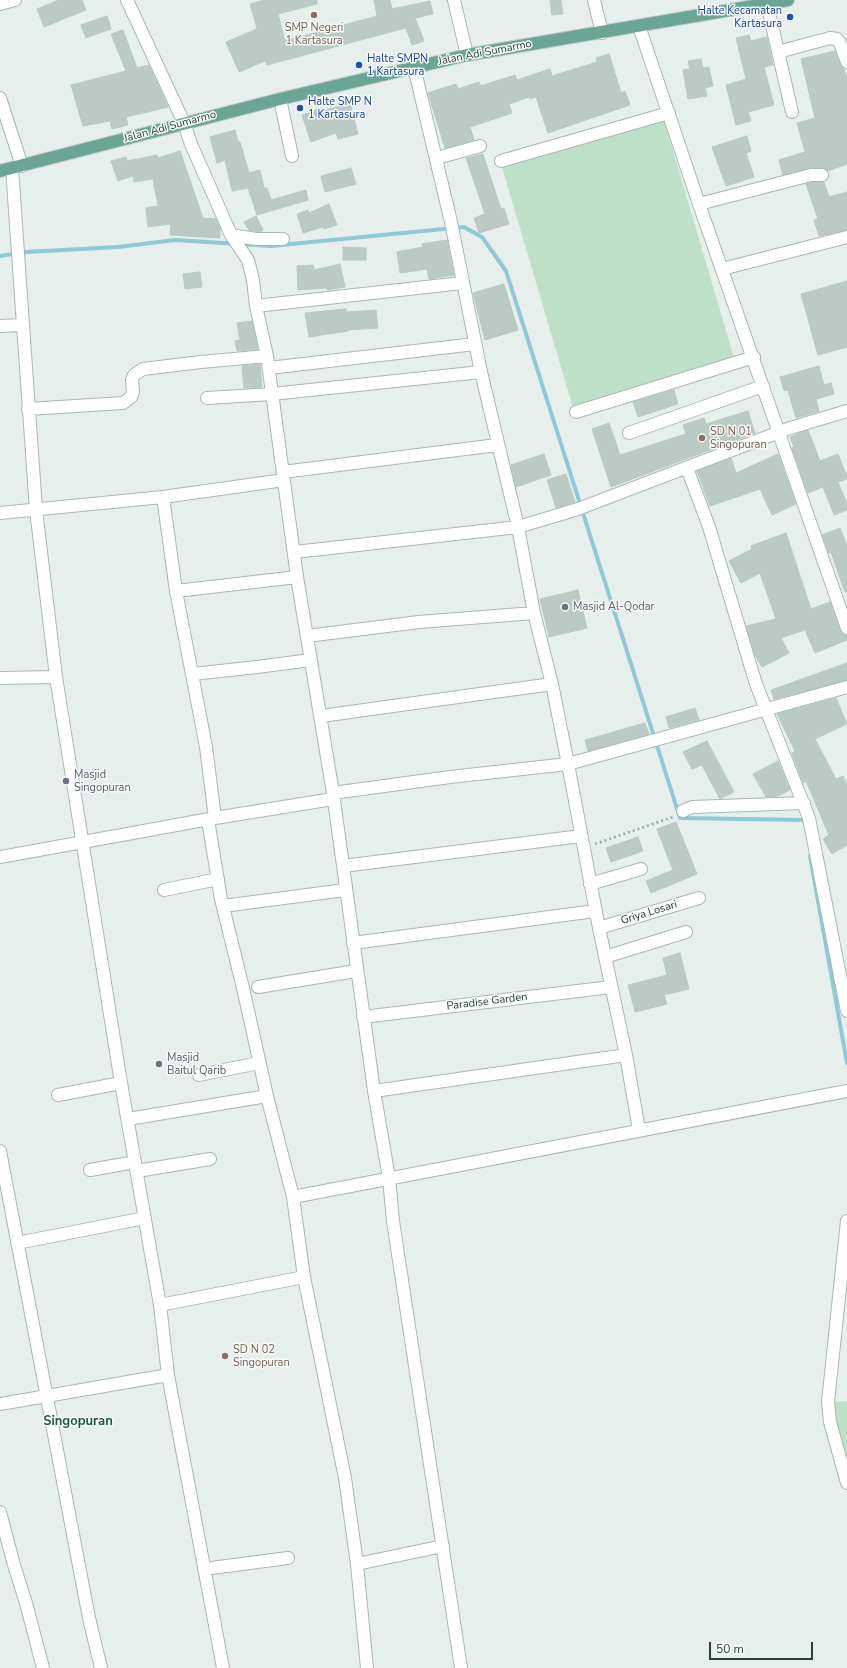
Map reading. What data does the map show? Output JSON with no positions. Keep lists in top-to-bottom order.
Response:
{
  "streets": {
    "main road": ["Jalan Adi Sumarmo"],
    "street": ["Griya Losari", "Paradise Garden"]
  },
  "districts": ["Singopuran"],
  "places": [
    "SMP Negeri 1 Kartasura",
    "Halte Kecamatan Kartasura",
    "Halte SMPN 1 Kartasura",
    "Halte SMP N 1 Kartasura",
    "SD N 01 Singopuran",
    "Masjid Al-Qodar",
    "Masjid Singopuran",
    "Masjid Baitul Qarib",
    "SD N 02 Singopuran"
  ],
  "scale_bar": "50 m"
}
